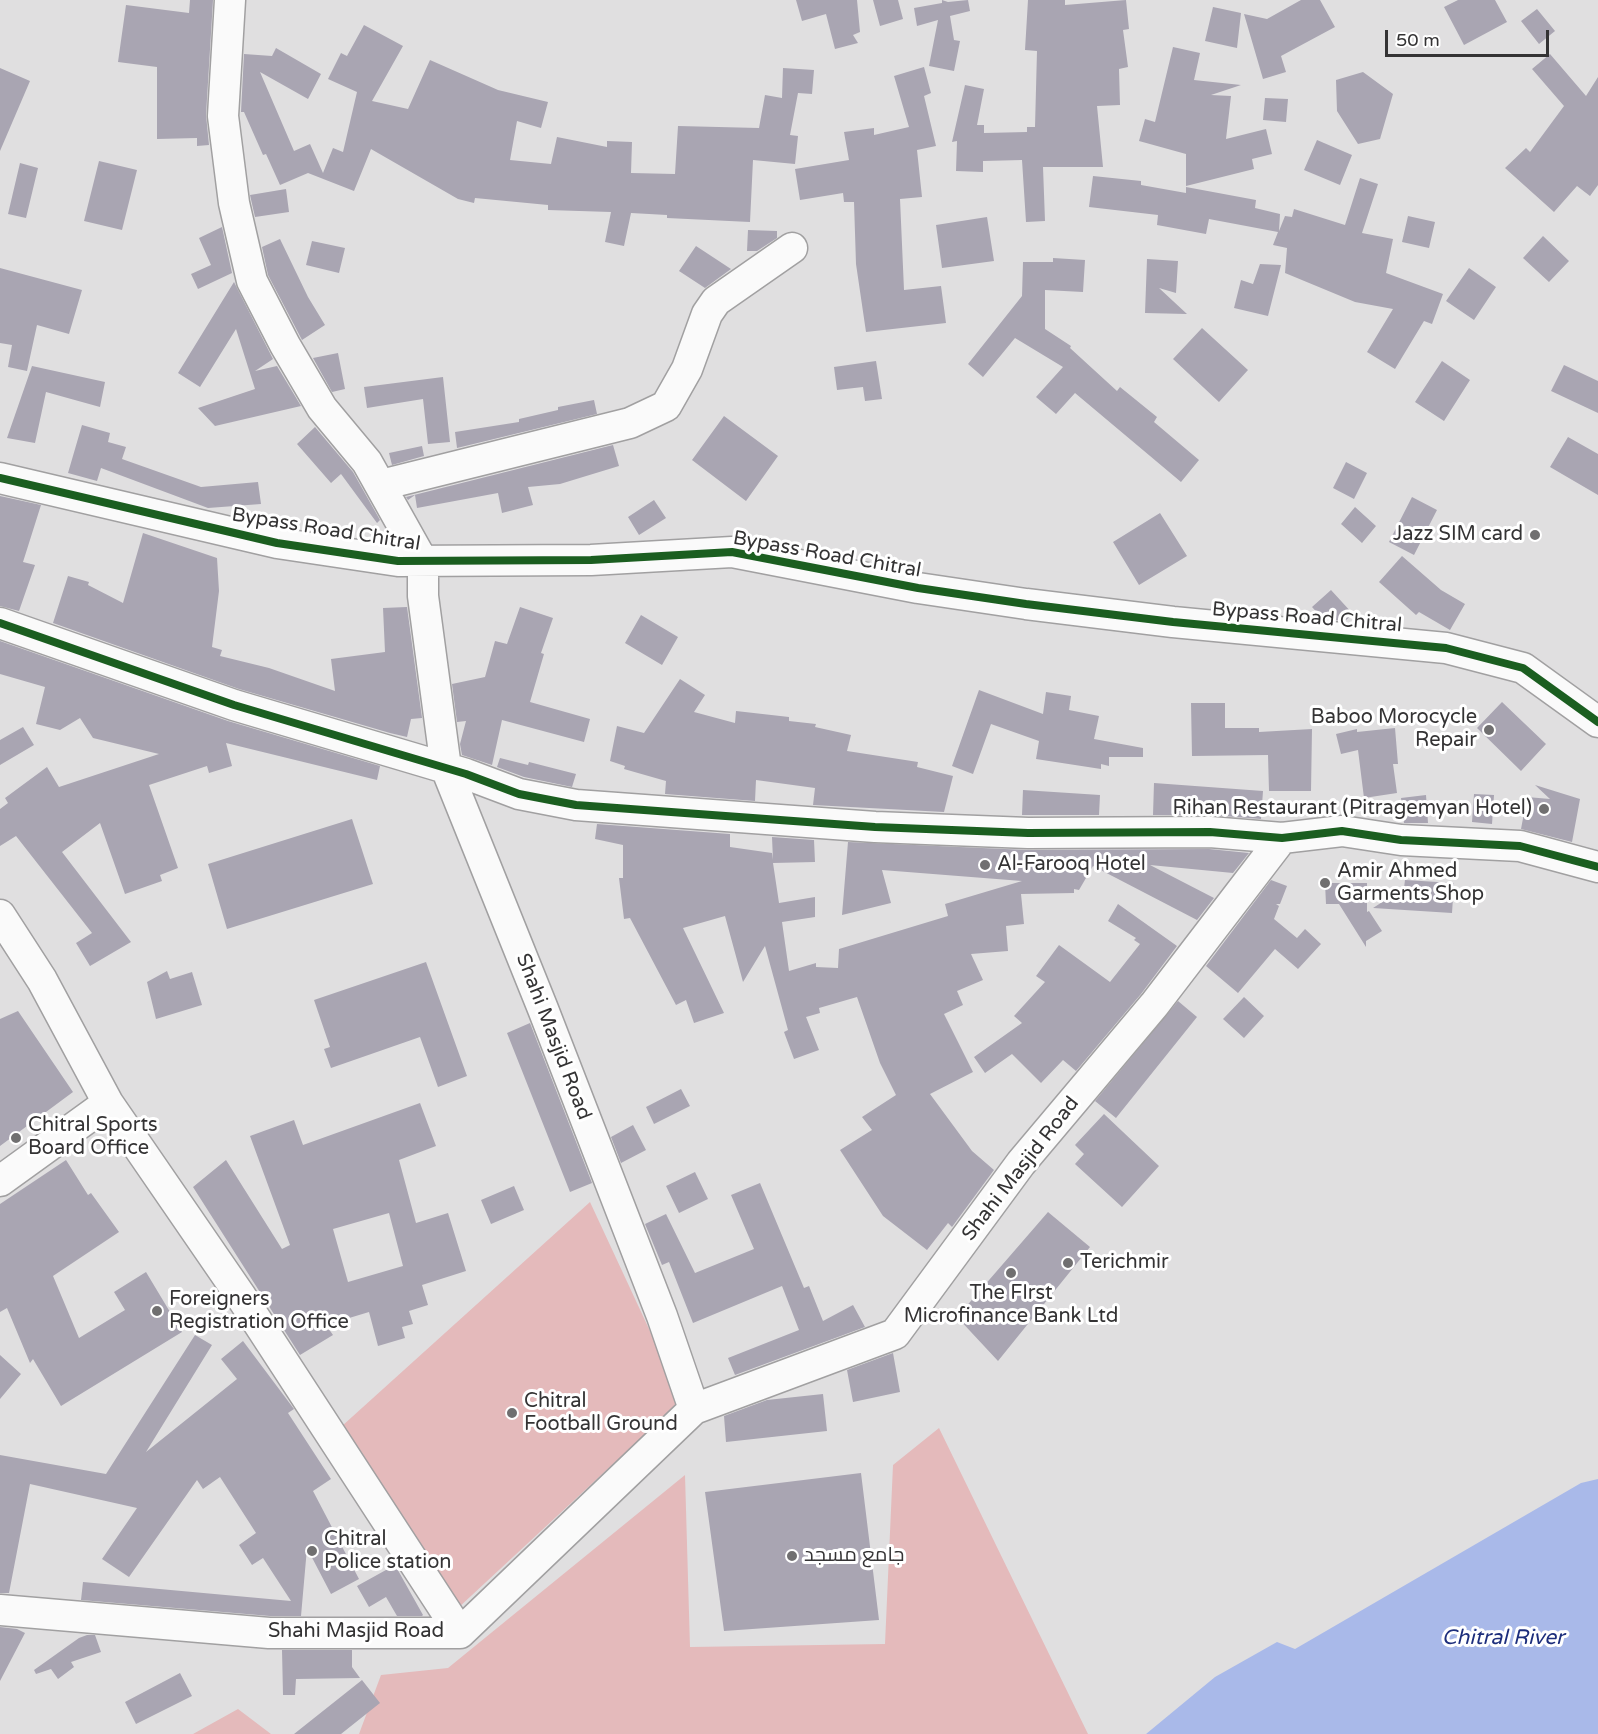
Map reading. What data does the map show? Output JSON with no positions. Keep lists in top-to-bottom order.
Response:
{
  "streets": {
    "street": ["Bypass Road Chitral", "Shahi Masjid Road"]
  },
  "crossings": [
    ["Bypass Road Chitral", "Shahi Masjid Road"]
  ],
  "water": ["Chitral River"],
  "places": [
    "Jazz SIM card",
    "Baboo Morocycle Repair",
    "Rihan Restaurant (Pitragemyan Hotel)",
    "Al-Farooq Hotel",
    "Amir Ahmed Garments Shop",
    "Chitral Sports Board Office",
    "Terichmir",
    "The FIrst Microfinance Bank Ltd",
    "Foreigners Registration Office",
    "Chitral Football Ground",
    "Chitral Police station",
    "جامع مسجد"
  ],
  "scale_bar": "50 m"
}
